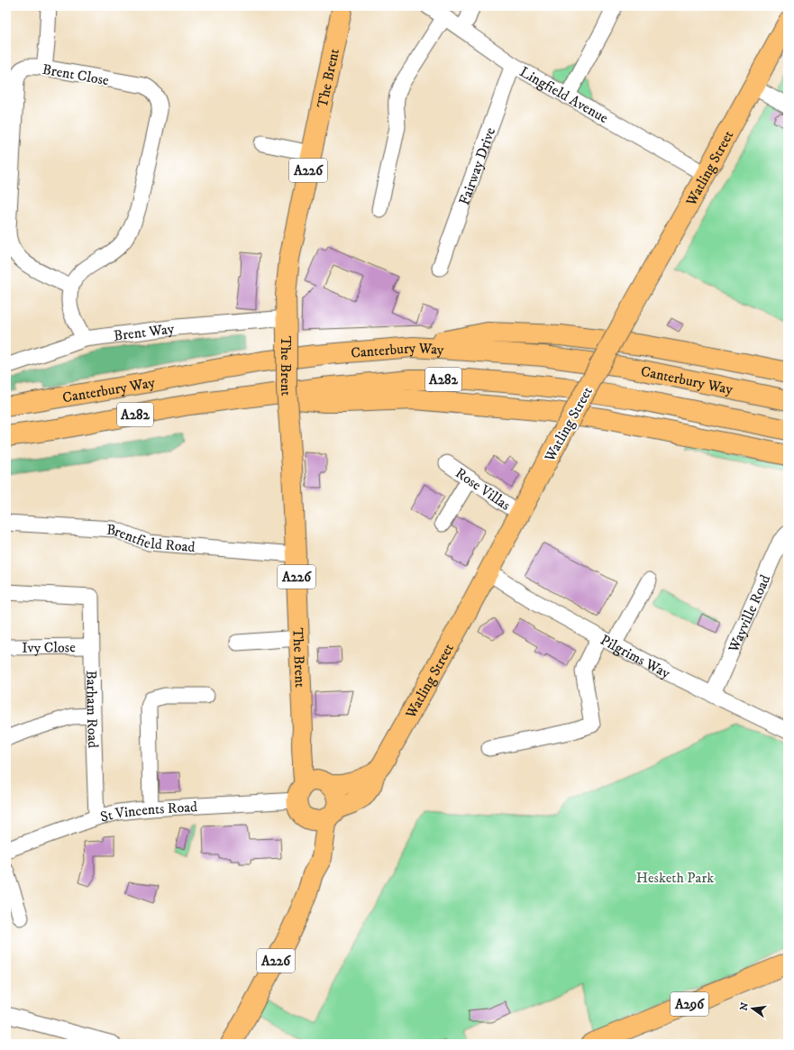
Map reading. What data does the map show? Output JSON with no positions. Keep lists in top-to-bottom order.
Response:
{
  "streets": {
    "main road": [
      "The Brent",
      "Watling Street",
      "A226",
      "Canterbury Way",
      "A282",
      "A296"
    ],
    "street": [
      "Brent Close",
      "Lingfield Avenue",
      "Fairway Drive",
      "Brent Way",
      "Rose Villas",
      "Brentfield Road",
      "Wayville Road",
      "Ivy Close",
      "Pilgrims Way",
      "Barham Road",
      "St Vincents Road"
    ]
  },
  "crossings": [
    ["Brent Close", "Brent Way"],
    ["The Brent", "Watling Street"],
    ["The Brent", "Brent Way"],
    ["The Brent", "Brentfield Road"],
    ["The Brent", "St Vincents Road"],
    ["Lingfield Avenue", "Fairway Drive"],
    ["Lingfield Avenue", "Watling Street"],
    ["Watling Street", "Rose Villas"],
    ["Watling Street", "Pilgrims Way"],
    ["Watling Street", "St Vincents Road"],
    ["Wayville Road", "Pilgrims Way"],
    ["Ivy Close", "Barham Road"],
    ["Barham Road", "St Vincents Road"]
  ],
  "parks": ["Hesketh Park"],
  "north": "left"
}
